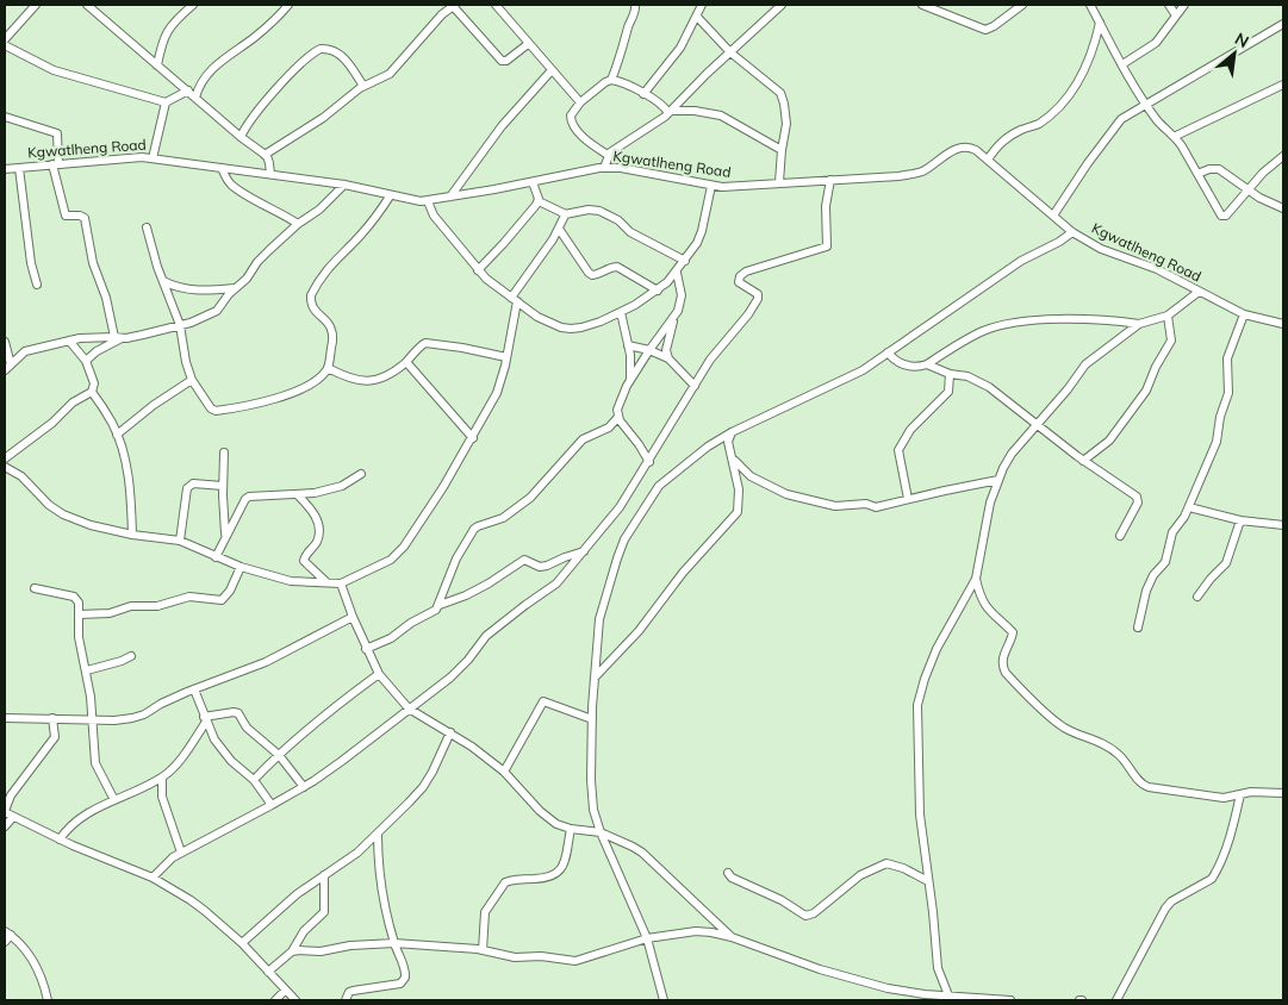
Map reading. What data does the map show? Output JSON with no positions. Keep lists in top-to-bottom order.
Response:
{
  "streets": {
    "street": ["Kgwatlheng Road"]
  },
  "north": "top right"
}
